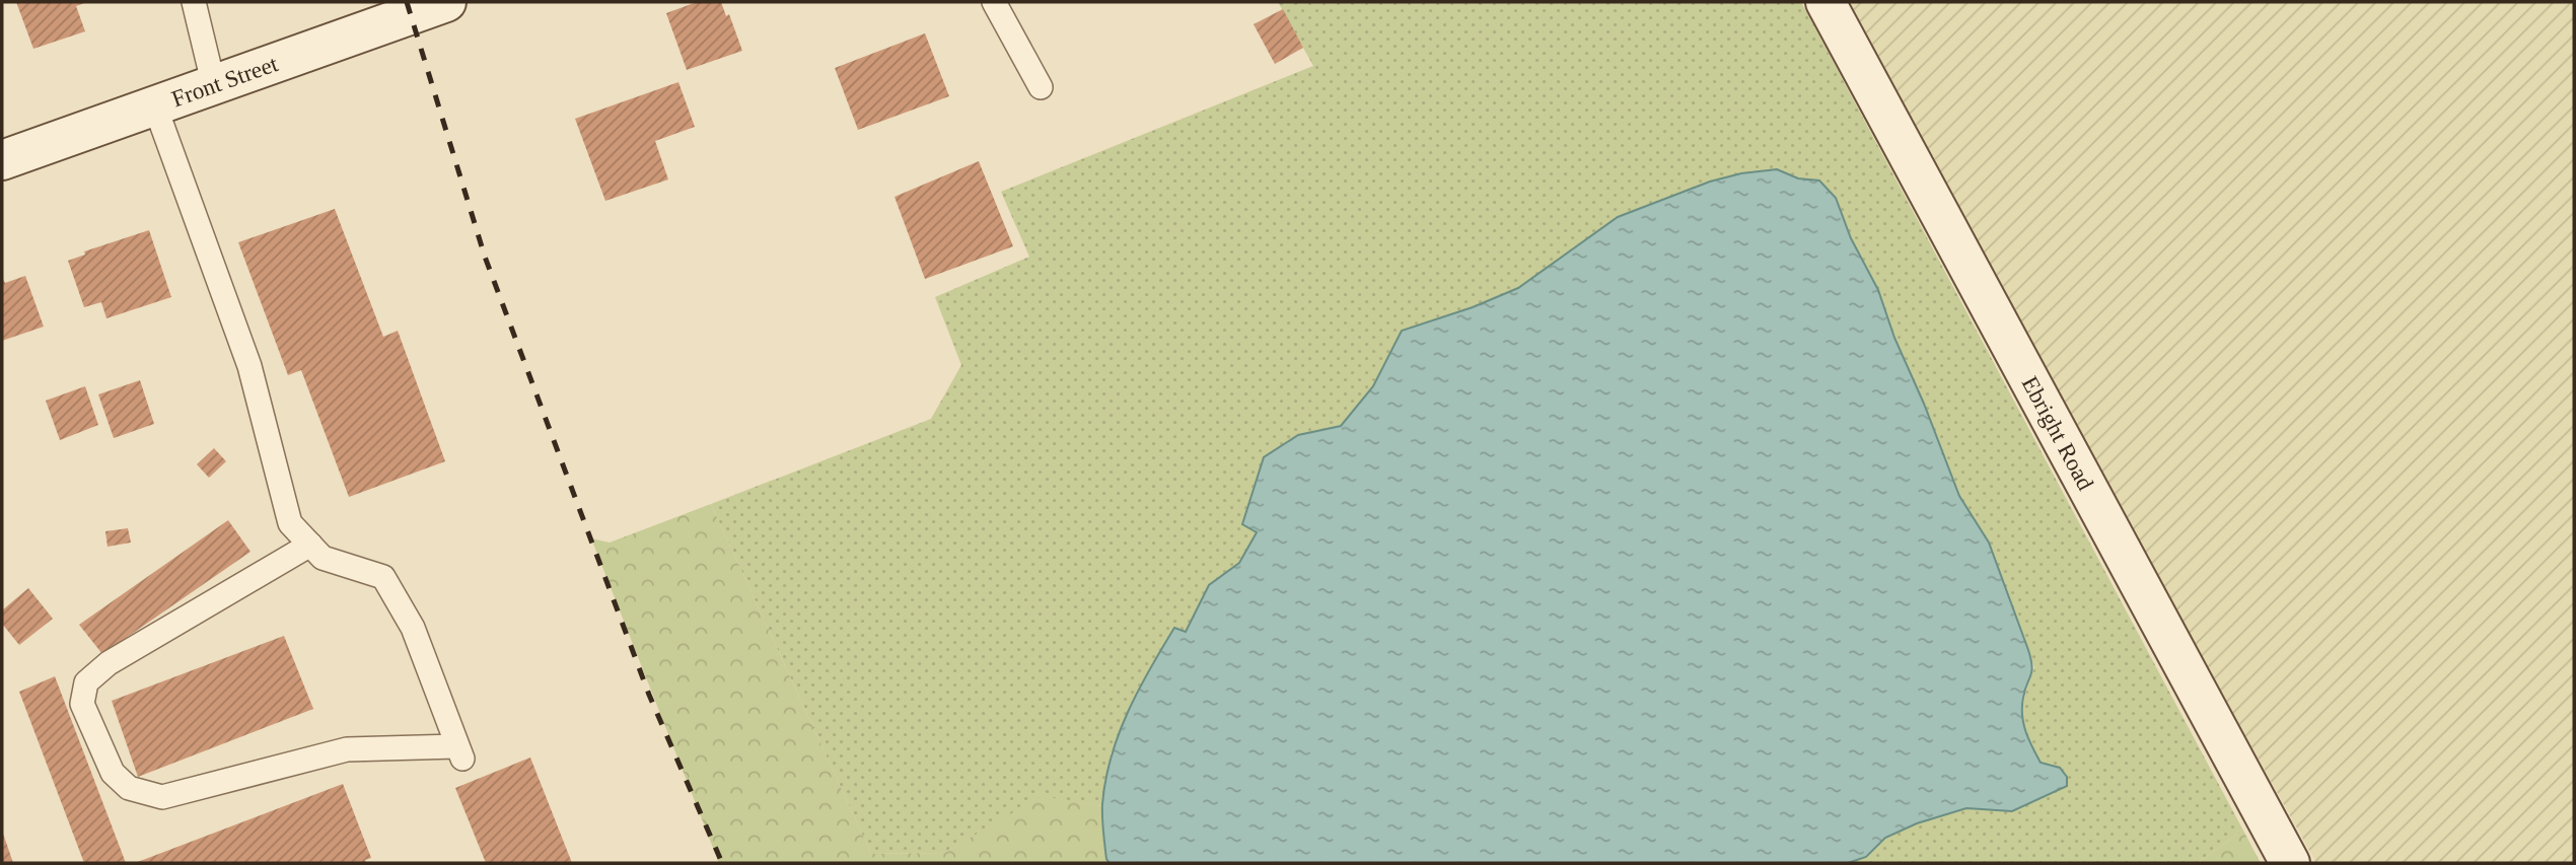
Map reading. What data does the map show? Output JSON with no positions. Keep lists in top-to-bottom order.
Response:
{
  "streets": {
    "street": ["Front Street", "Ebright Road"]
  }
}
